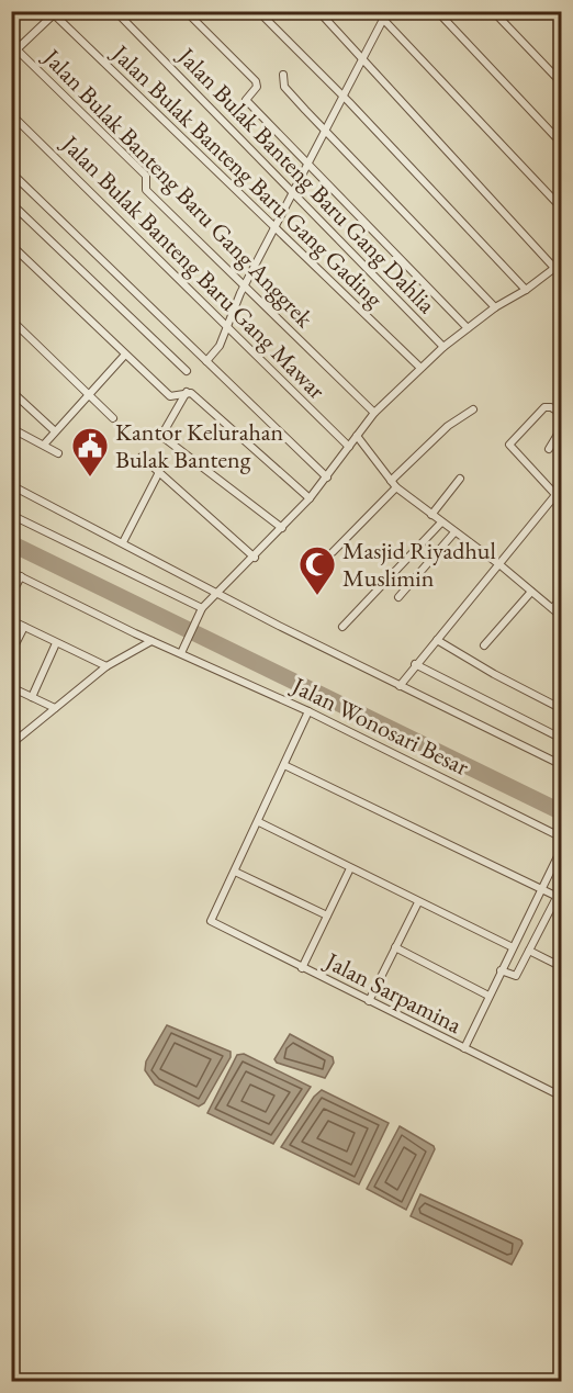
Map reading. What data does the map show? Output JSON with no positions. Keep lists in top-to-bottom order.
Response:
{
  "streets": {
    "street": [
      "Jalan Bulak Banteng Baru Gang Gading",
      "Jalan Bulak Banteng Baru Gang Dahlia",
      "Jalan Bulak Banteng Baru Gang Anggrek",
      "Jalan Bulak Banteng Baru Gang Mawar",
      "Jalan Wonosari Besar",
      "Jalan Sarpamina"
    ]
  },
  "places": {
    "public building": ["Kantor Kelurahan Bulak Banteng"],
    "mosque": ["Masjid Riyadhul Muslimin"]
  }
}
